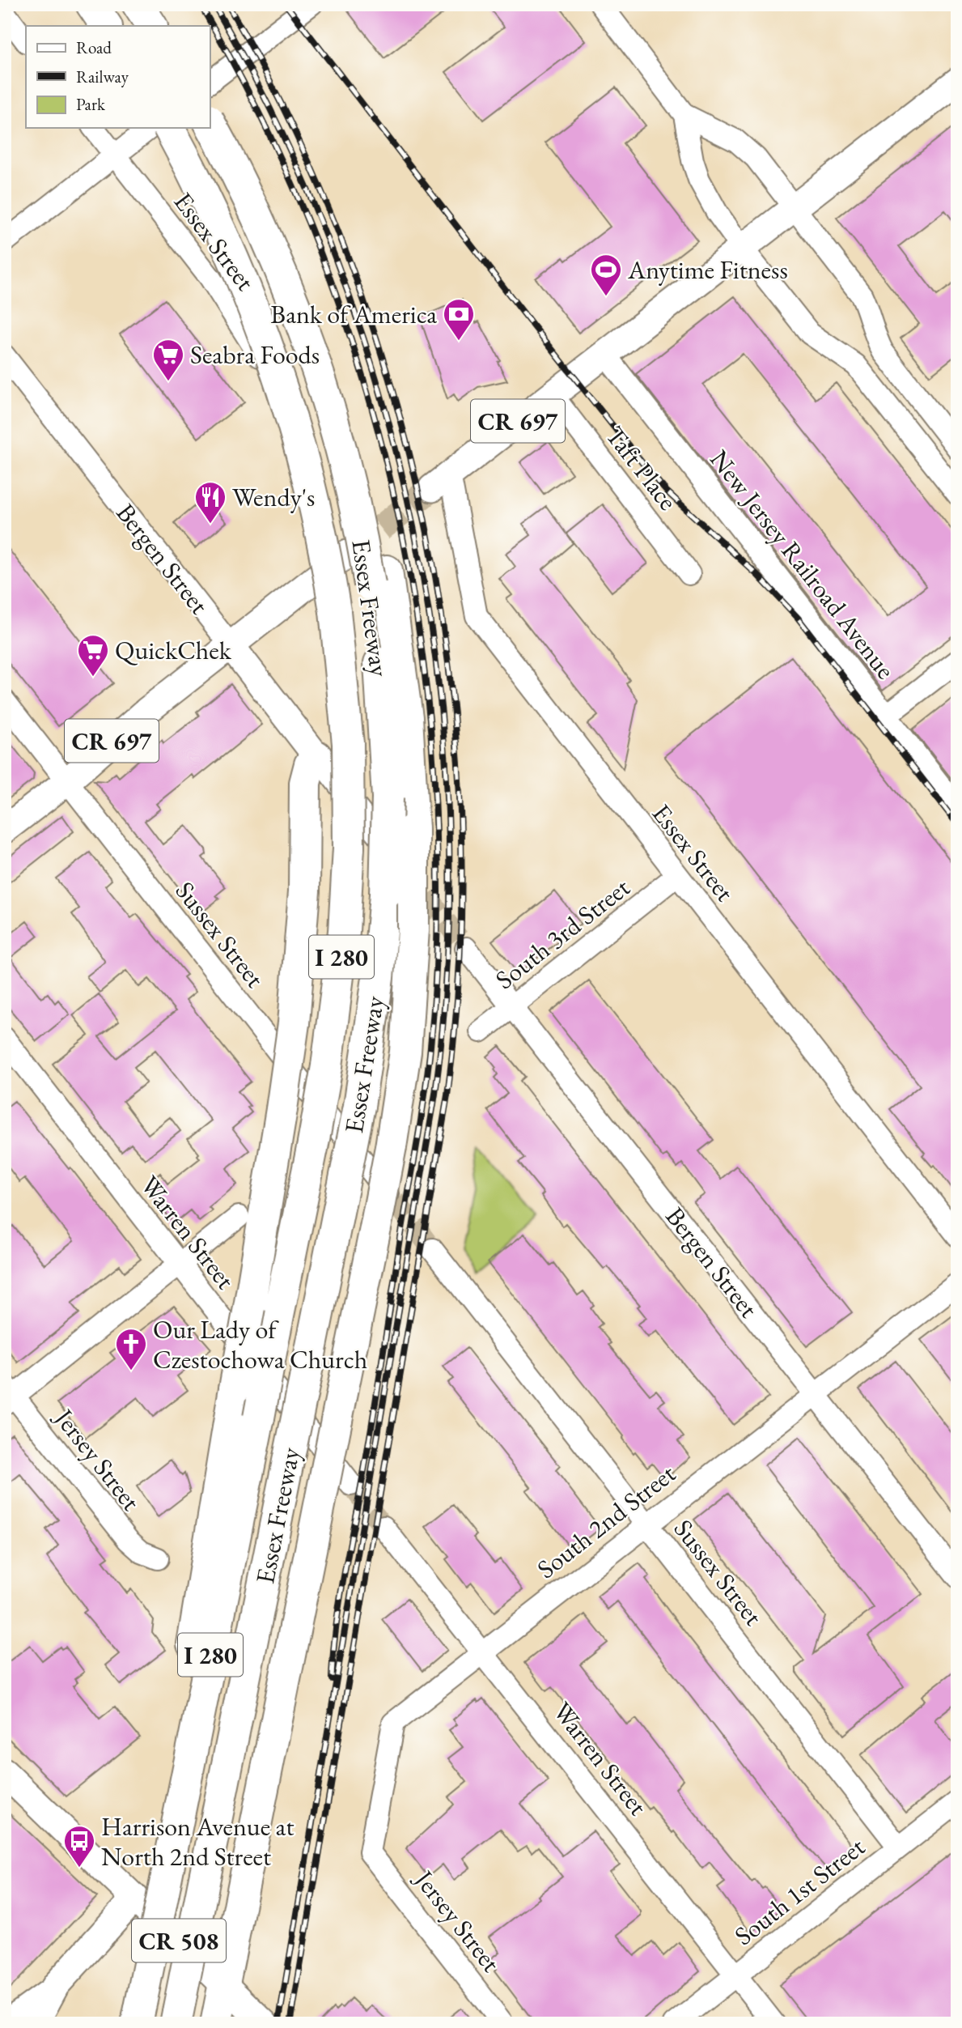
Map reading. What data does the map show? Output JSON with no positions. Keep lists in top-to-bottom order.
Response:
{
  "streets": {
    "highway": ["Essex Freeway", "I 280"],
    "main road": ["CR 697", "Bergen Street", "CR 508"],
    "street": [
      "Essex Street",
      "Taft Place",
      "New Jersey Railroad Avenue",
      "South 3rd Street",
      "Sussex Street",
      "Warren Street",
      "Jersey Street",
      "South 2nd Street",
      "South 1st Street"
    ]
  },
  "crossings": [
    ["Essex Street", "CR 697"],
    ["Essex Street", "South 3rd Street"],
    ["CR 697", "Taft Place"],
    ["CR 697", "Bergen Street"],
    ["CR 697", "New Jersey Railroad Avenue"],
    ["CR 697", "Sussex Street"],
    ["Bergen Street", "South 3rd Street"],
    ["Bergen Street", "South 2nd Street"],
    ["Essex Freeway", "CR 508"],
    ["Sussex Street", "South 2nd Street"],
    ["Sussex Street", "South 1st Street"],
    ["Warren Street", "South 2nd Street"],
    ["Warren Street", "South 1st Street"],
    ["Jersey Street", "South 2nd Street"]
  ],
  "places": {
    "sports": ["Anytime Fitness"],
    "bank": ["Bank of America"],
    "supermarket": ["Seabra Foods", "QuickChek"],
    "restaurant": ["Wendy's"],
    "church": ["Our Lady of Czestochowa Church"],
    "bus stop": ["Harrison Avenue at North 2nd Street"]
  },
  "legend": ["Road", "Railway", "Park"]
}
